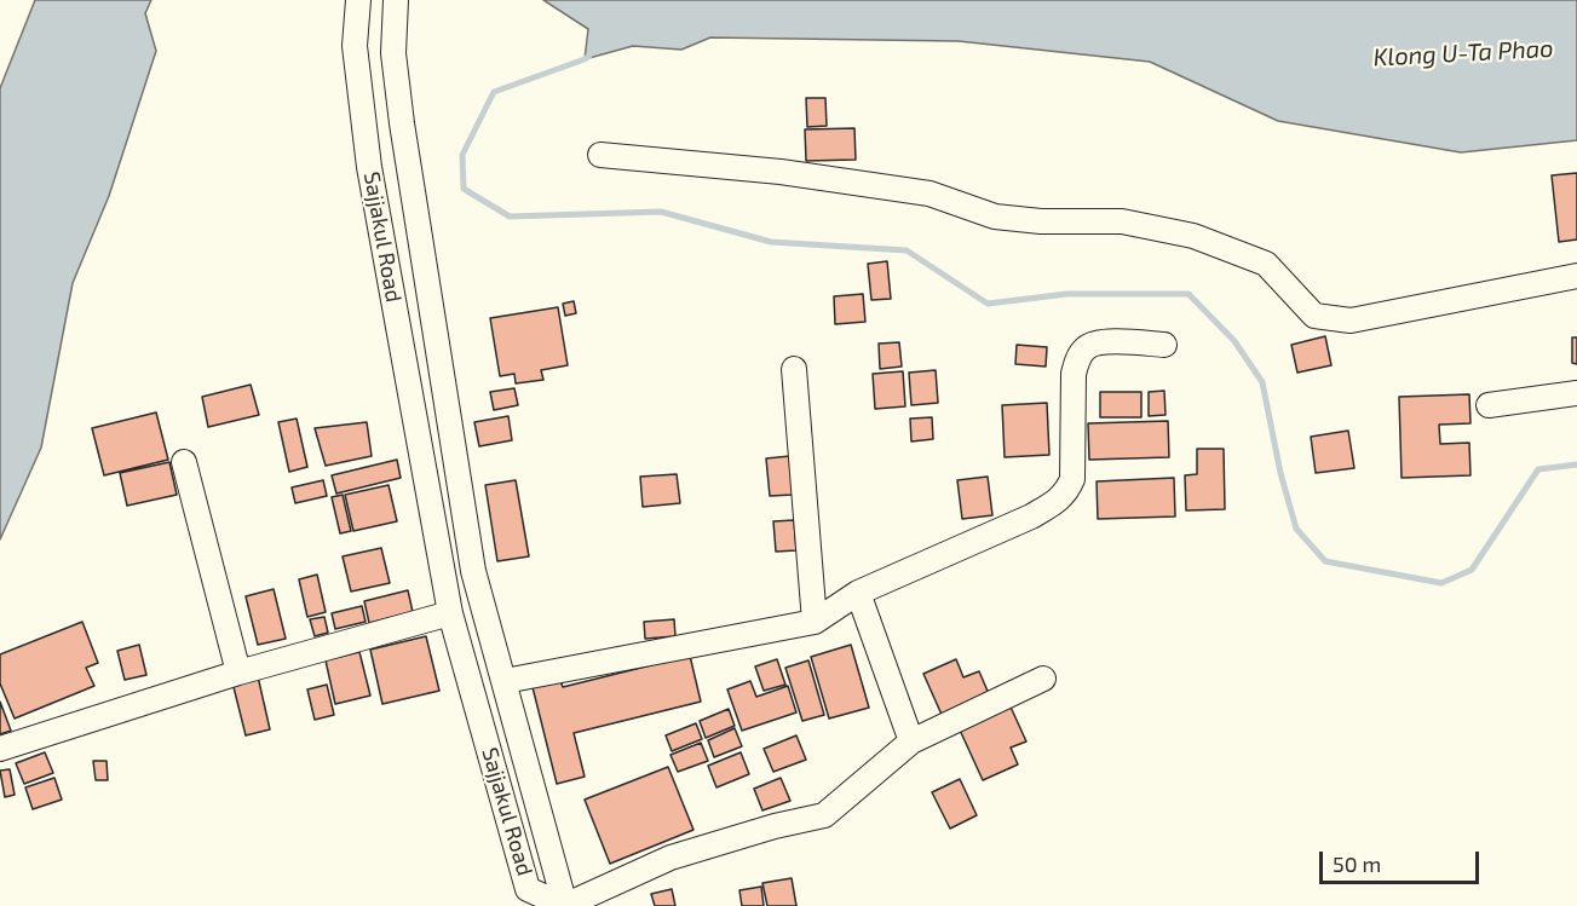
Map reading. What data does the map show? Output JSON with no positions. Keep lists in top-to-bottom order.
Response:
{
  "streets": {
    "street": ["Sajjakul Road"]
  },
  "water": ["Klong U-Ta Phao"],
  "scale_bar": "50 m"
}
